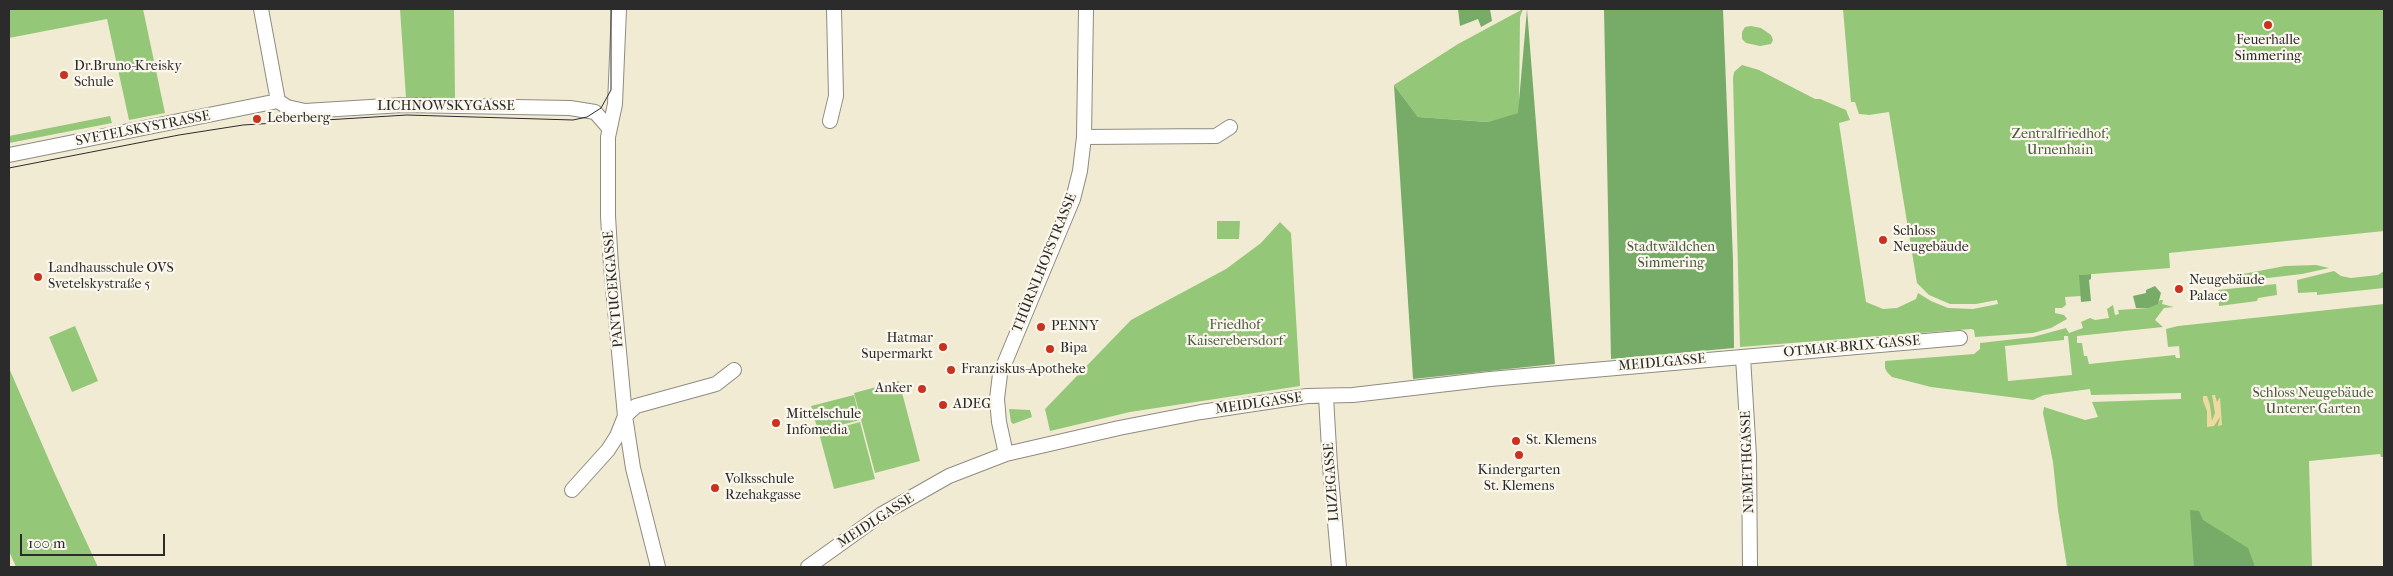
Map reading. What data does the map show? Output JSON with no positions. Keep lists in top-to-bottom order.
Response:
{
  "streets": {
    "street": [
      "LICHNOWSKYGASSE",
      "SVETELSKYSTRASSE",
      "THÜRNLHOFSTRASSE",
      "PANTUCEKGASSE",
      "OTMAR-BRIX-GASSE",
      "MEIDLGASSE",
      "NEMETHGASSE",
      "LUZEGASSE"
    ]
  },
  "crossings": [
    ["LICHNOWSKYGASSE", "SVETELSKYSTRASSE"],
    ["LICHNOWSKYGASSE", "PANTUCEKGASSE"],
    ["THÜRNLHOFSTRASSE", "MEIDLGASSE"],
    ["OTMAR-BRIX-GASSE", "MEIDLGASSE"],
    ["OTMAR-BRIX-GASSE", "NEMETHGASSE"],
    ["MEIDLGASSE", "NEMETHGASSE"],
    ["MEIDLGASSE", "LUZEGASSE"]
  ],
  "parks": [
    "Zentralfriedhof, Urnenhain",
    "Stadtwäldchen Simmering",
    "Friedhof Kaiserebersdorf",
    "Schloss Neugebäude Unterer Garten"
  ],
  "places": [
    "Feuerhalle Simmering",
    "Dr.Bruno-Kreisky Schule",
    "Leberberg",
    "Schloss Neugebäude",
    "Landhausschule OVS Svetelskystraße 5",
    "Neugebäude Palace",
    "PENNY",
    "Hatmar Supermarkt",
    "Bipa",
    "Franziskus-Apotheke",
    "Anker",
    "ADEG",
    "Mittelschule Infomedia",
    "St. Klemens",
    "Kindergarten St. Klemens",
    "Volksschule Rzehakgasse"
  ],
  "scale_bar": "100 m"
}
